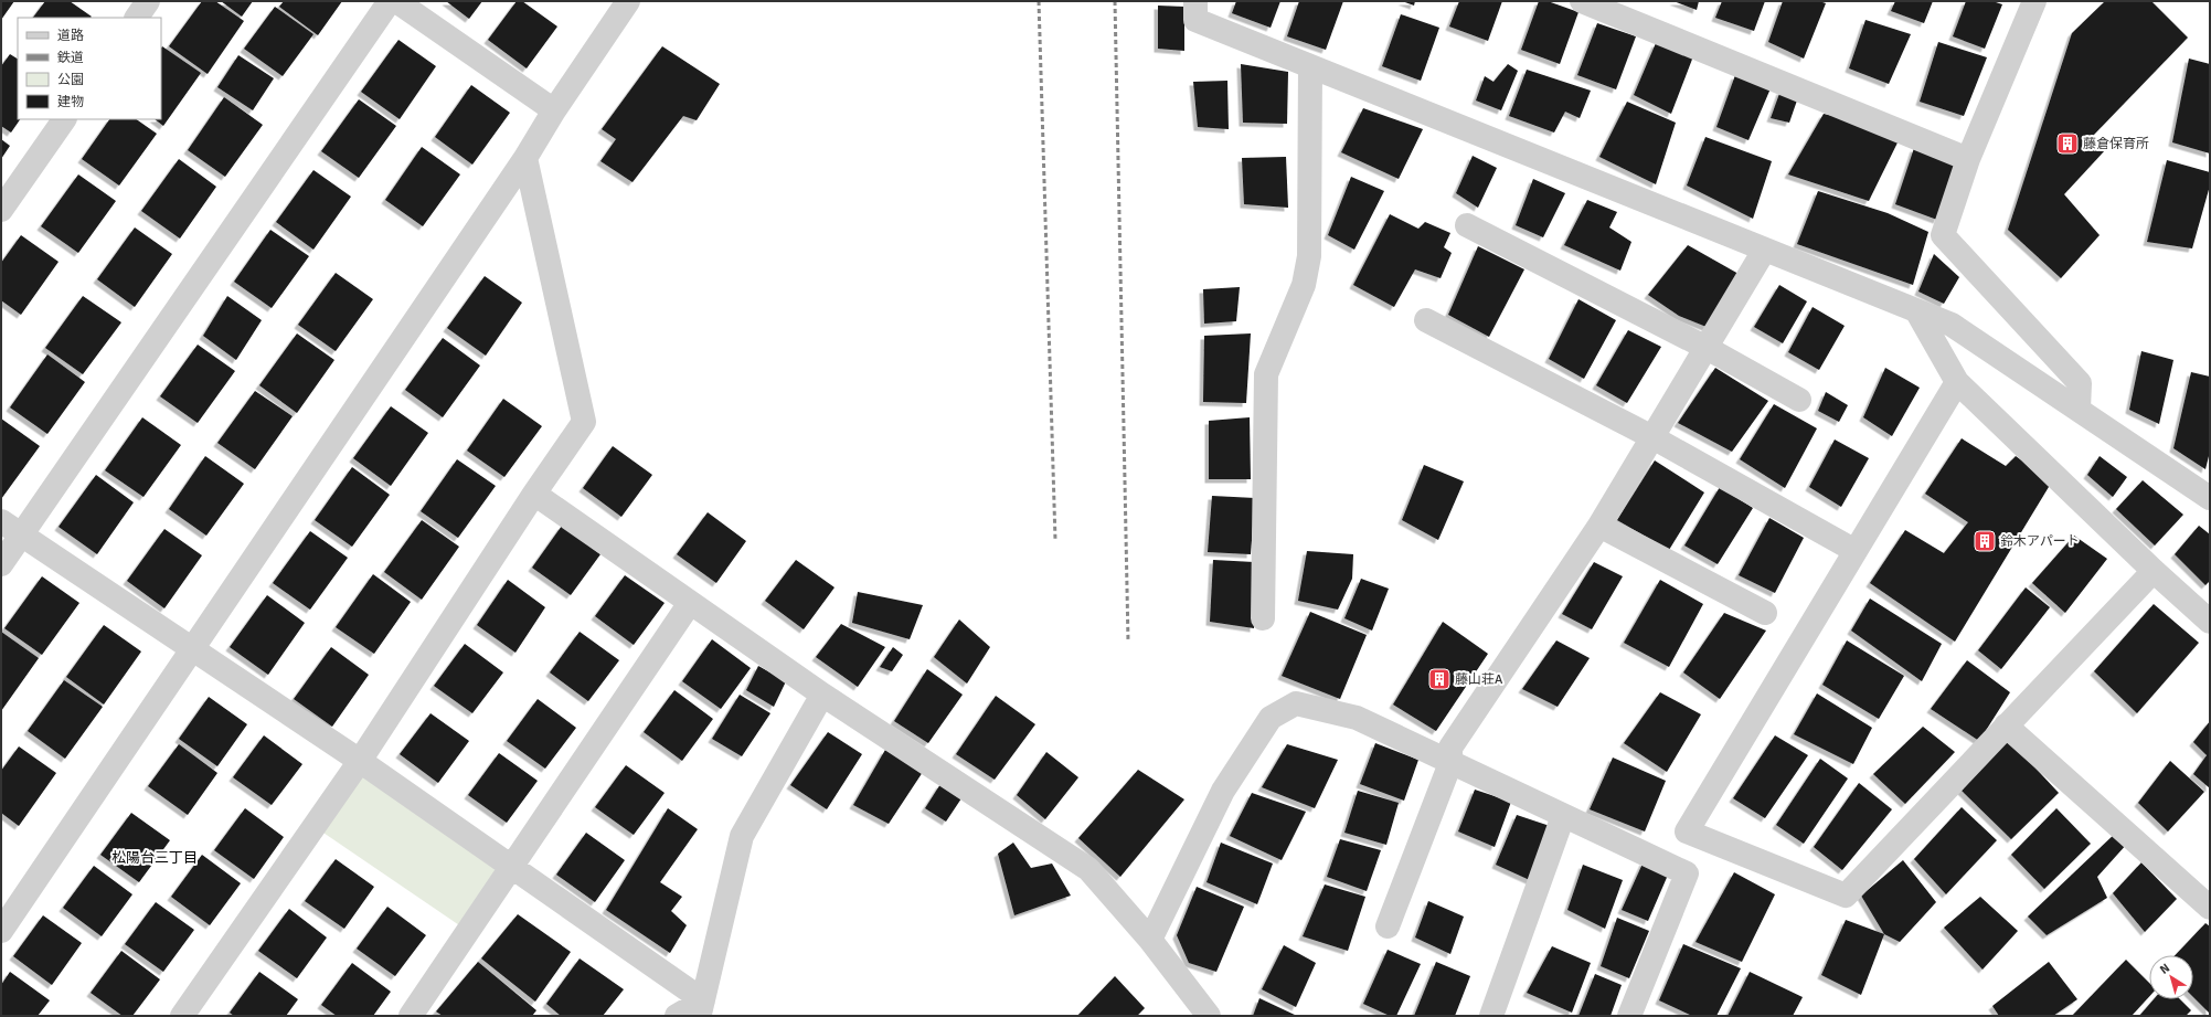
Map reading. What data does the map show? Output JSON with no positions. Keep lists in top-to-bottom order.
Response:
{
  "districts": ["松陽台三丁目"],
  "places": {
    "building": ["藤倉保育所", "鈴木アパート", "藤山荘A"]
  },
  "legend": [
    "道路",
    "鉄道",
    "公園",
    "建物"
  ],
  "north": "top left"
}
